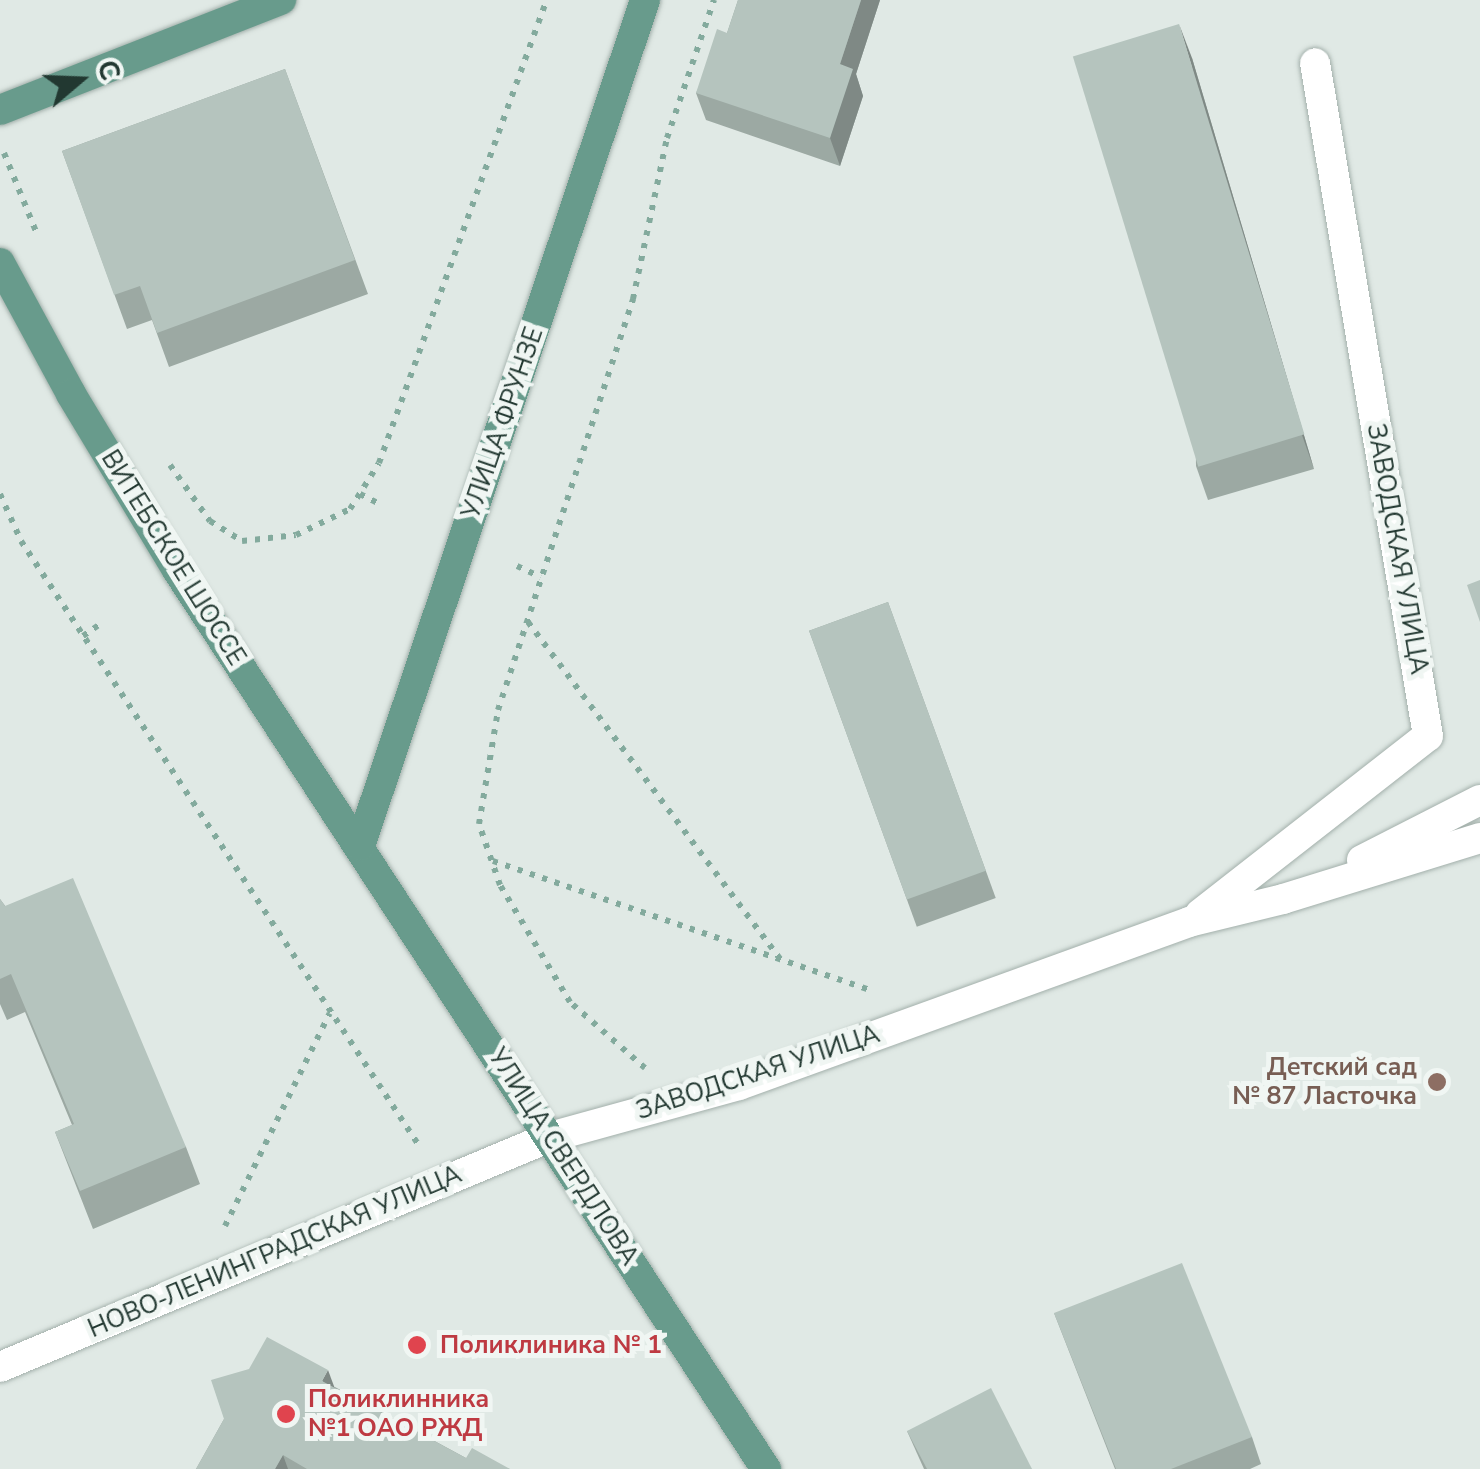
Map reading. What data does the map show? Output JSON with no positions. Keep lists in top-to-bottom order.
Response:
{
  "streets": {
    "main road": ["УЛИЦА ФРУНЗЕ", "ВИТЕБСКОЕ ШОССЕ", "УЛИЦА СВЕРДЛОВА"],
    "street": ["ЗАВОДСКАЯ УЛИЦА", "НОВО-ЛЕНИНГРАДСКАЯ УЛИЦА"]
  },
  "crossings": [
    ["УЛИЦА ФРУНЗЕ", "ВИТЕБСКОЕ ШОССЕ"],
    ["УЛИЦА ФРУНЗЕ", "УЛИЦА СВЕРДЛОВА"],
    ["ЗАВОДСКАЯ УЛИЦА", "УЛИЦА СВЕРДЛОВА"],
    ["ЗАВОДСКАЯ УЛИЦА", "НОВО-ЛЕНИНГРАДСКАЯ УЛИЦА"],
    ["ВИТЕБСКОЕ ШОССЕ", "УЛИЦА СВЕРДЛОВА"],
    ["УЛИЦА СВЕРДЛОВА", "НОВО-ЛЕНИНГРАДСКАЯ УЛИЦА"]
  ],
  "places": ["Детский сад № 87 Ласточка", "Поликлиника № 1", "Поликлинника №1 ОАО РЖД"],
  "north": "right"
}
